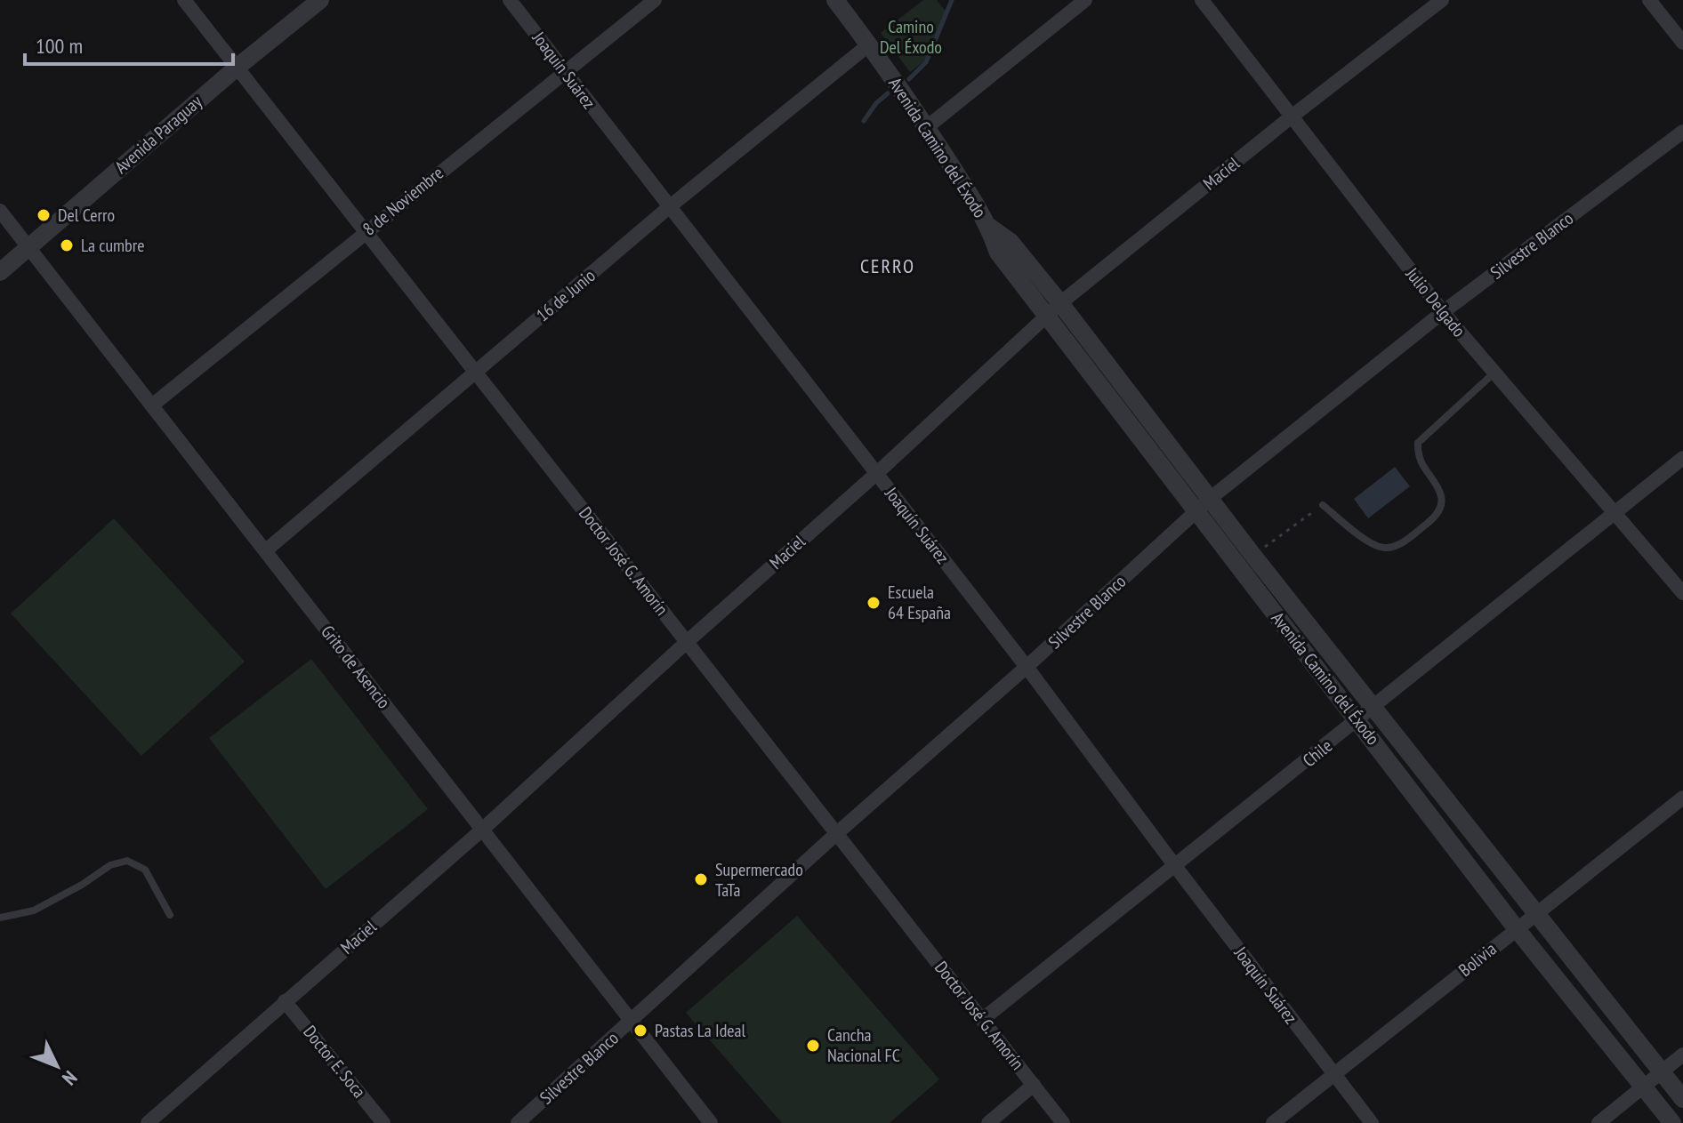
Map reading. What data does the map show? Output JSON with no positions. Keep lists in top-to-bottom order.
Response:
{
  "streets": {
    "street": [
      "Joaquín Suárez",
      "Avenida Paraguay",
      "Avenida Camino del Éxodo",
      "Maciel",
      "8 de Noviembre",
      "Silvestre Blanco",
      "16 de Junio",
      "Julio Delgado",
      "Doctor José G. Amorín",
      "Grito de Asencio",
      "Chile",
      "Bolivia",
      "Doctor E. Soca"
    ]
  },
  "crossings": [
    ["Joaquín Suárez", "Maciel"],
    ["Joaquín Suárez", "8 de Noviembre"],
    ["Joaquín Suárez", "Silvestre Blanco"],
    ["Joaquín Suárez", "16 de Junio"],
    ["Joaquín Suárez", "Chile"],
    ["Joaquín Suárez", "Bolivia"],
    ["Avenida Paraguay", "Doctor José G. Amorín"],
    ["Avenida Paraguay", "Grito de Asencio"],
    ["Avenida Camino del Éxodo", "Maciel"],
    ["Avenida Camino del Éxodo", "Silvestre Blanco"],
    ["Avenida Camino del Éxodo", "16 de Junio"],
    ["Avenida Camino del Éxodo", "Chile"],
    ["Avenida Camino del Éxodo", "Bolivia"],
    ["Maciel", "Julio Delgado"],
    ["Maciel", "Doctor José G. Amorín"],
    ["Maciel", "Grito de Asencio"],
    ["Maciel", "Doctor E. Soca"],
    ["8 de Noviembre", "Doctor José G. Amorín"],
    ["8 de Noviembre", "Grito de Asencio"],
    ["Silvestre Blanco", "Julio Delgado"],
    ["Silvestre Blanco", "Doctor José G. Amorín"],
    ["Silvestre Blanco", "Grito de Asencio"],
    ["16 de Junio", "Doctor José G. Amorín"],
    ["16 de Junio", "Grito de Asencio"],
    ["Julio Delgado", "Chile"],
    ["Doctor José G. Amorín", "Chile"]
  ],
  "districts": ["CERRO"],
  "parks": ["Camino Del Éxodo"],
  "places": [
    "Del Cerro",
    "La cumbre",
    "Escuela 64 España",
    "Supermercado TaTa",
    "Pastas La Ideal",
    "Cancha Nacional FC"
  ],
  "scale_bar": "100 m",
  "north": "bottom right"
}
